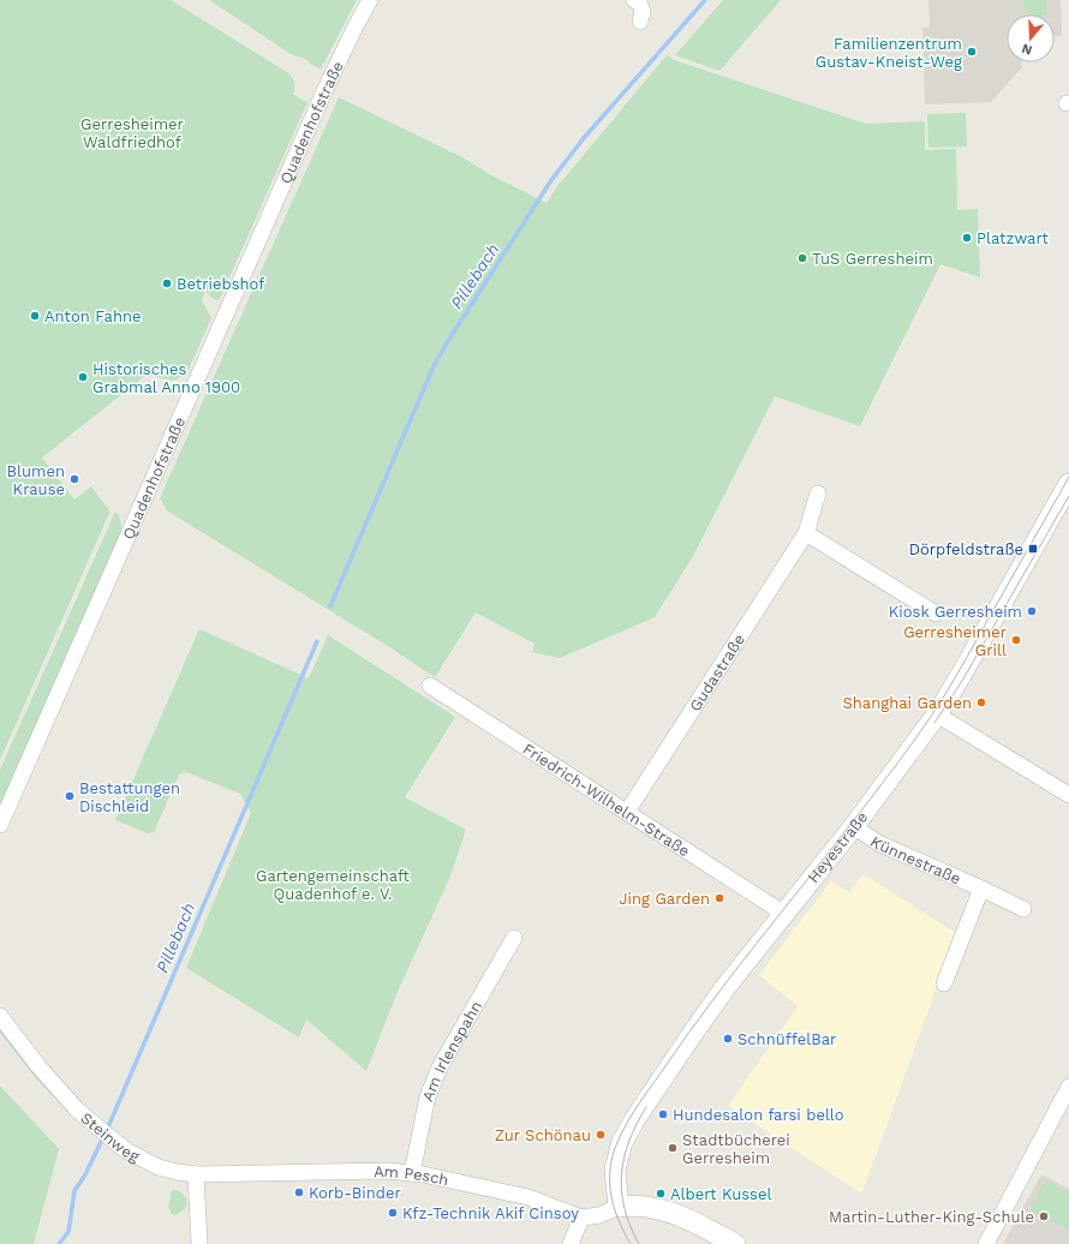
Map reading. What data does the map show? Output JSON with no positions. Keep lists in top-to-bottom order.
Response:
{
  "streets": {
    "street": [
      "Quadenhofstraße",
      "Gudastraße",
      "Friedrich-Wilhelm-Straße",
      "Heyestraße",
      "Künnestraße",
      "Am Irlenspahn",
      "Steinweg",
      "Am Pesch"
    ]
  },
  "crossings": [
    ["Gudastraße", "Friedrich-Wilhelm-Straße"],
    ["Friedrich-Wilhelm-Straße", "Heyestraße"],
    ["Heyestraße", "Künnestraße"],
    ["Am Irlenspahn", "Am Pesch"],
    ["Steinweg", "Am Pesch"]
  ],
  "water": ["Pillebach"],
  "parks": ["Gerresheimer Waldfriedhof", "Gartengemeinschaft Quadenhof e. V."],
  "places": {
    "other": [
      "Familienzentrum Gustav-Kneist-Weg",
      "Platzwart",
      "TuS Gerresheim",
      "Betriebshof",
      "Anton Fahne",
      "Historisches Grabmal Anno 1900",
      "Blumen Krause",
      "Kiosk Gerresheim",
      "Gerresheimer Grill",
      "Shanghai Garden",
      "Bestattungen Dischleid",
      "Jing Garden",
      "SchnüffelBar",
      "Hundesalon farsi bello",
      "Zur Schönau",
      "Stadtbücherei Gerresheim",
      "Korb-Binder",
      "Albert Kussel",
      "Kfz-Technik Akif Cinsoy",
      "Martin-Luther-King-Schule"
    ],
    "transit": ["Dörpfeldstraße"]
  },
  "north": "bottom"
}
